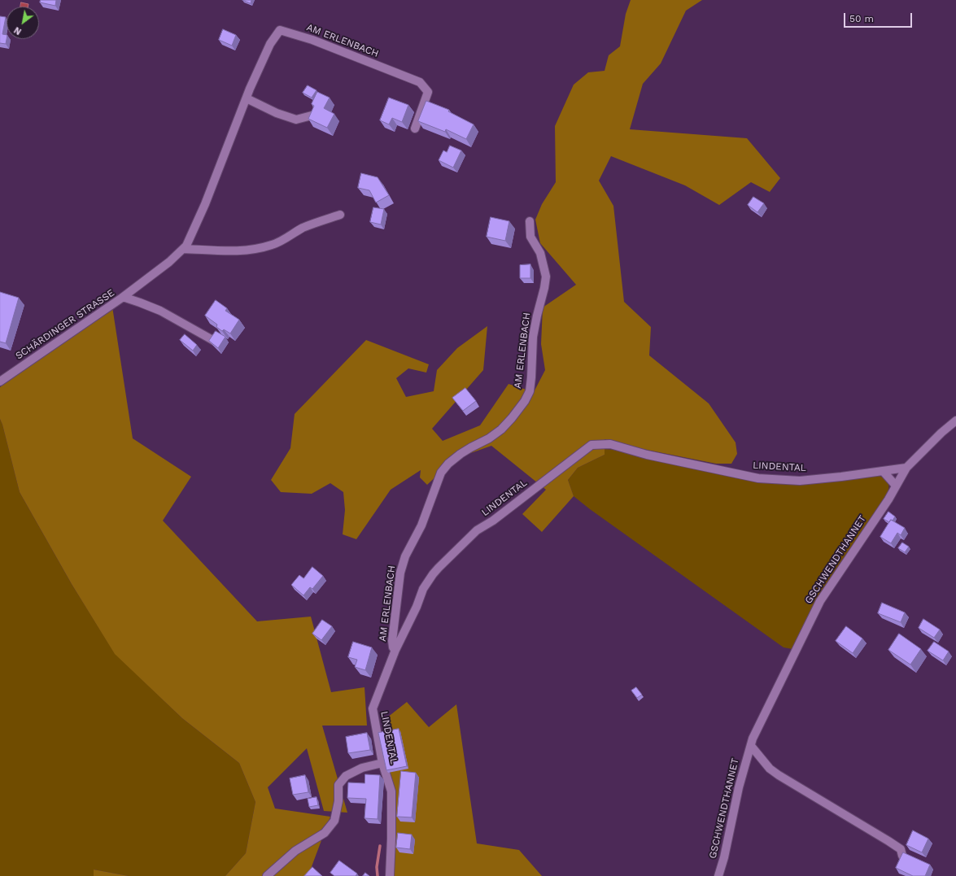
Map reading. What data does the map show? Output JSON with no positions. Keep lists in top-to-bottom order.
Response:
{
  "streets": {
    "street": [
      "AM ERLENBACH",
      "SCHÄRDINGER STRASSE",
      "LINDENTAL",
      "GSCHWENDTHANNET"
    ]
  },
  "crossings": [
    ["AM ERLENBACH", "SCHÄRDINGER STRASSE"],
    ["AM ERLENBACH", "LINDENTAL"],
    ["LINDENTAL", "GSCHWENDTHANNET"]
  ],
  "scale_bar": "50 m",
  "north": "bottom left"
}
